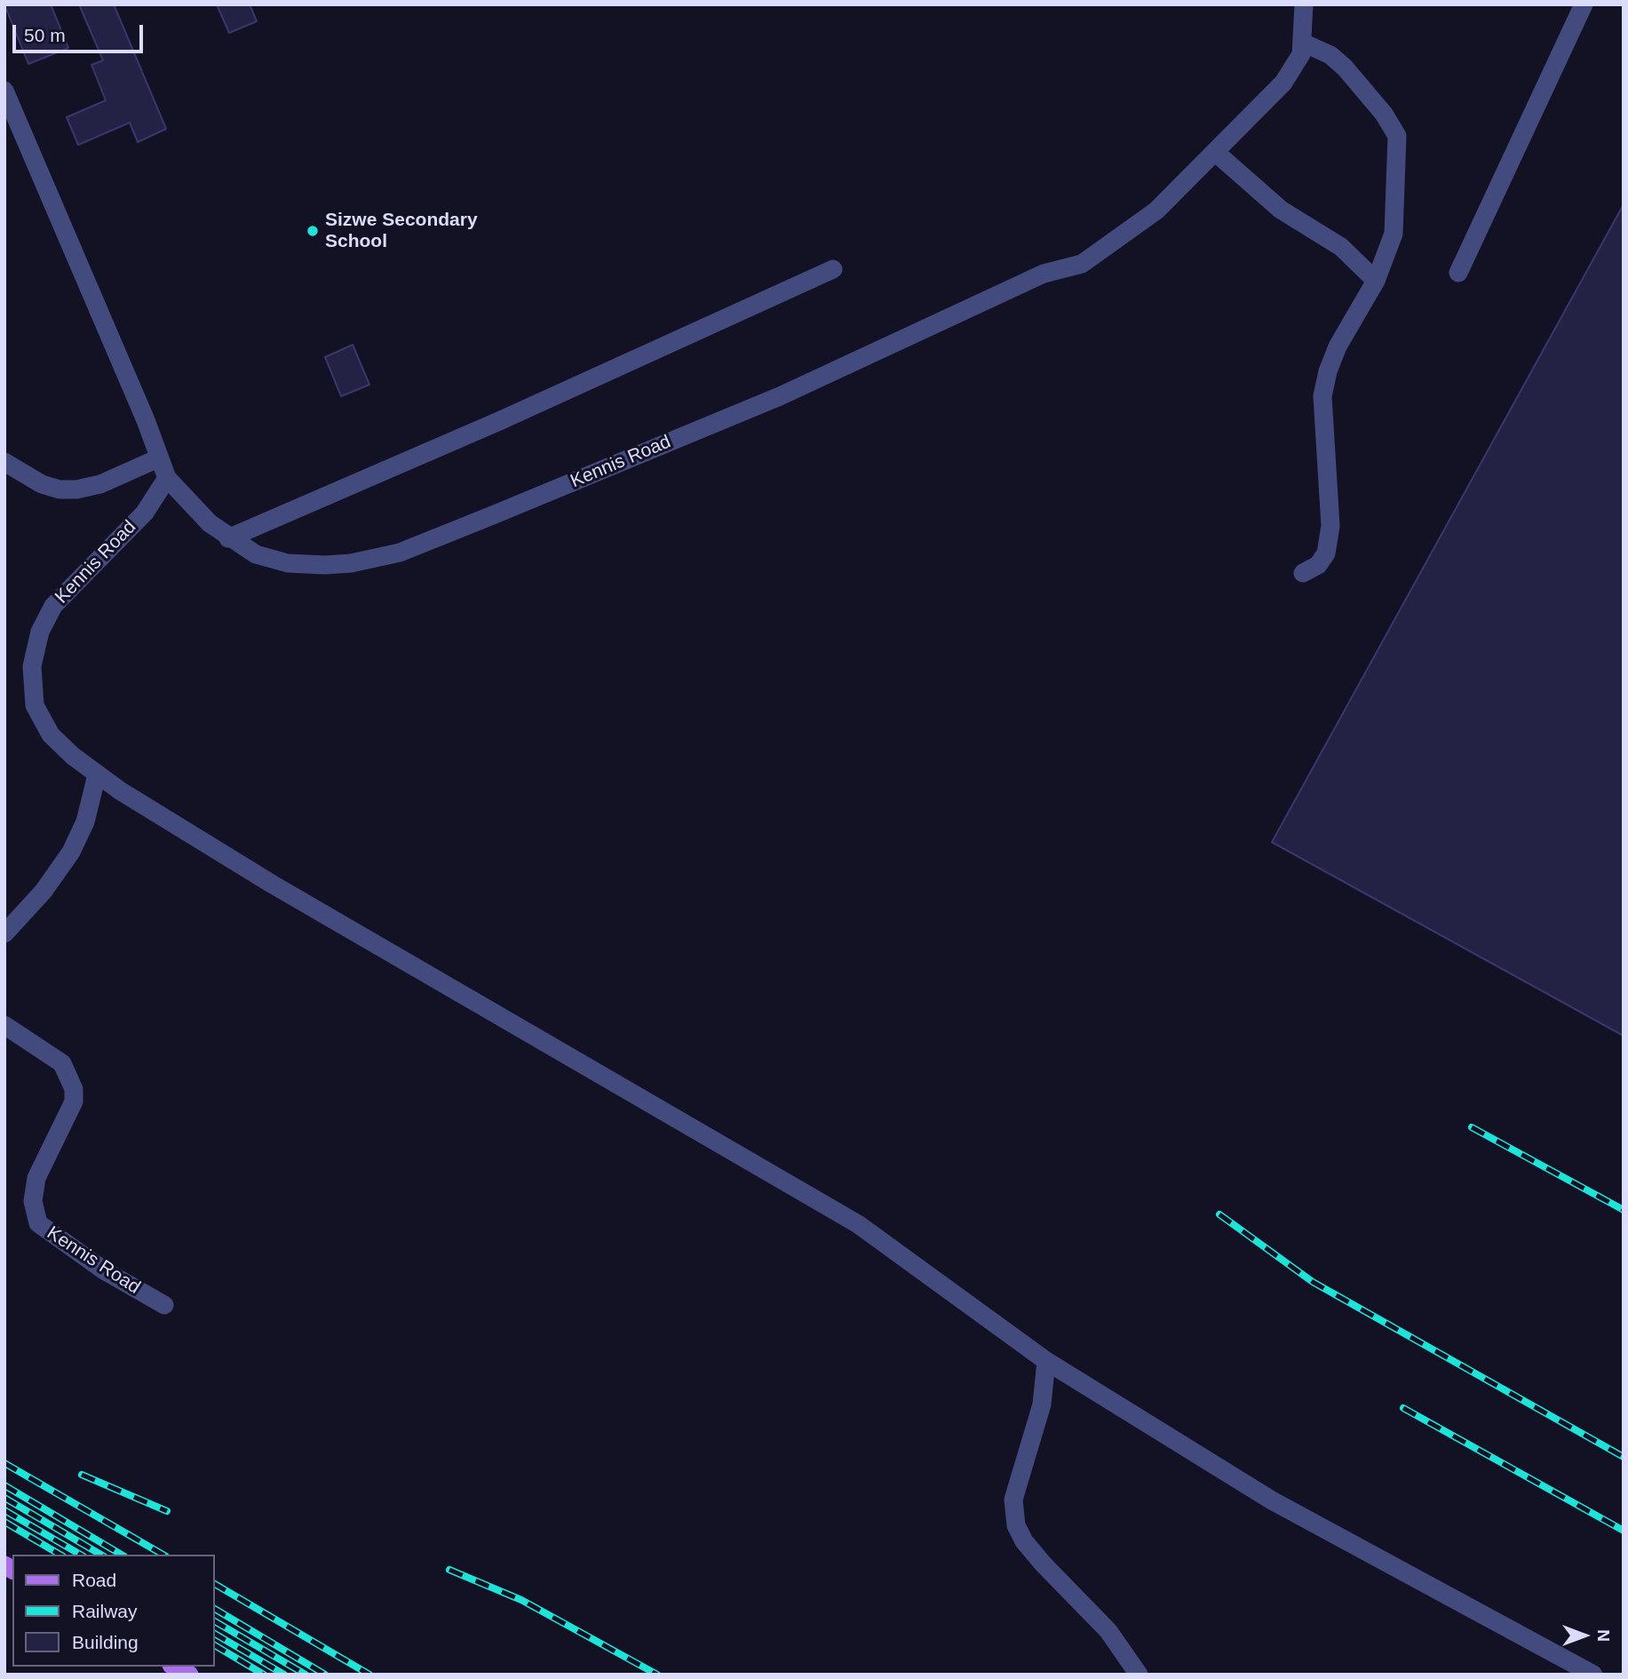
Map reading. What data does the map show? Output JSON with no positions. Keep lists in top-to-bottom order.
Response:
{
  "streets": {
    "street": ["Kennis Road"]
  },
  "places": ["Sizwe Secondary School"],
  "legend": ["Road", "Railway", "Building"],
  "scale_bar": "50 m",
  "north": "right"
}
